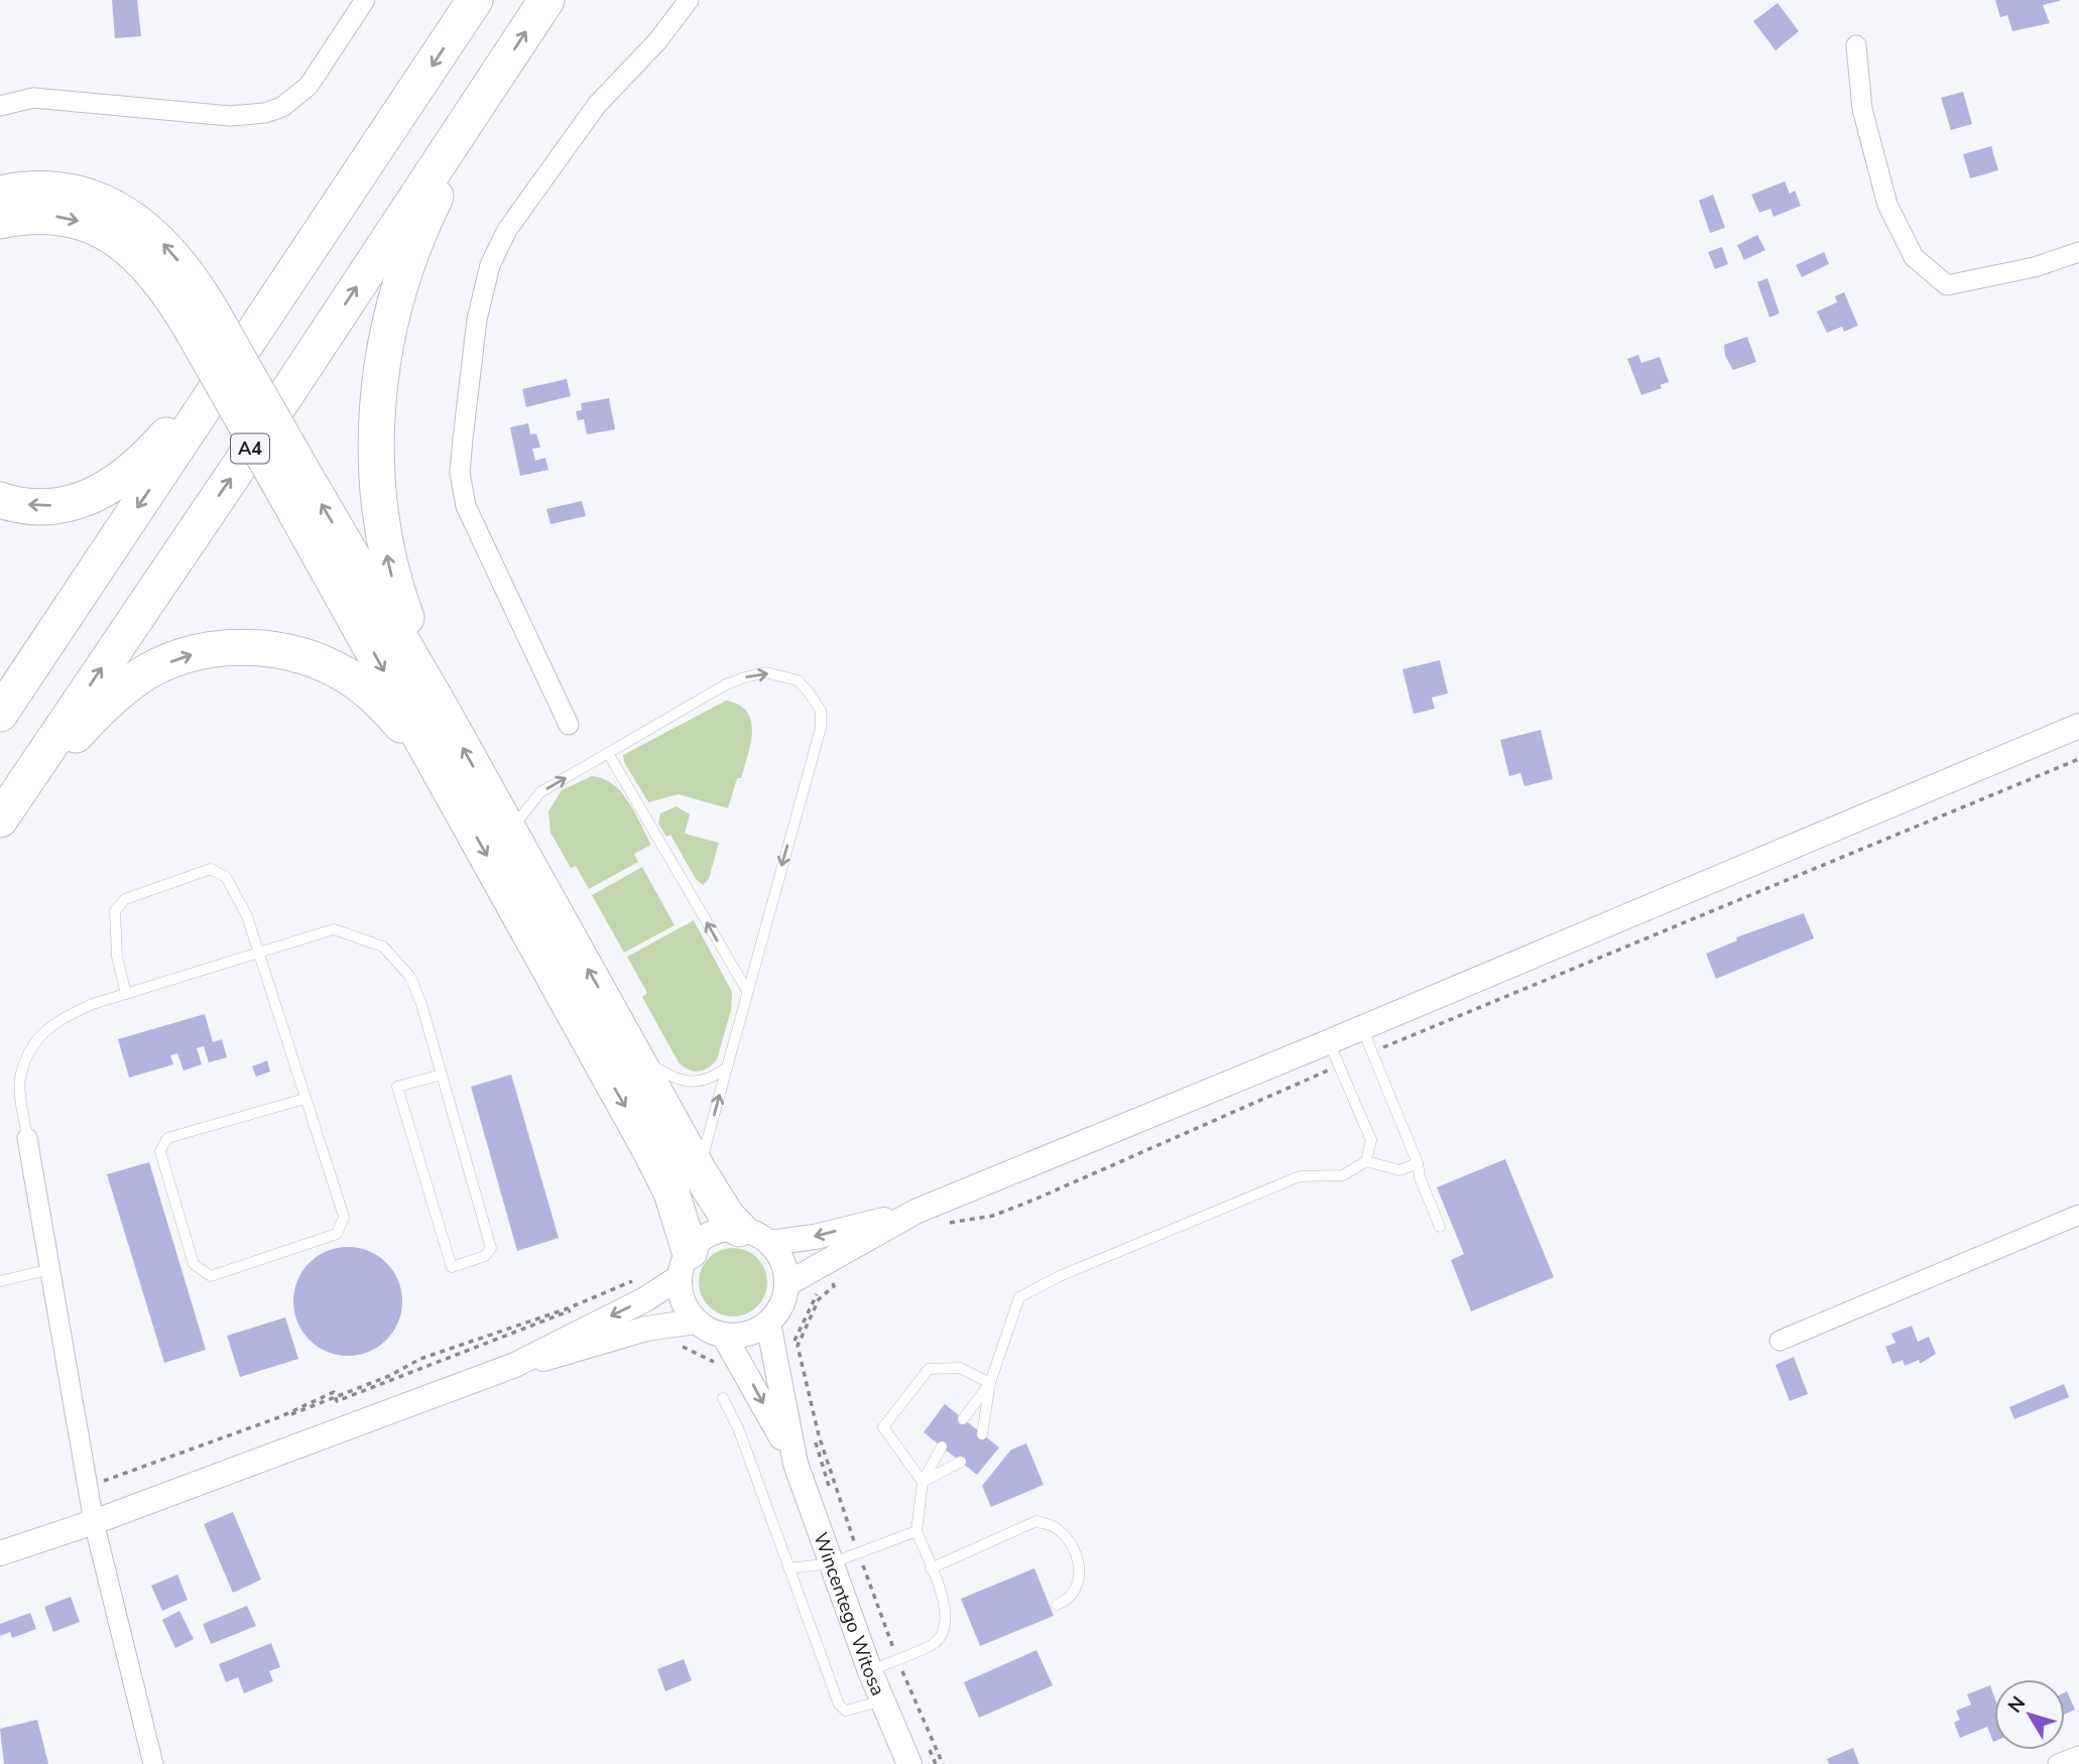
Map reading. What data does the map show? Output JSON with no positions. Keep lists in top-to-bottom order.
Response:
{
  "streets": {
    "highway": ["A4"],
    "street": ["Wincentego Witosa"]
  },
  "north": "top left"
}
